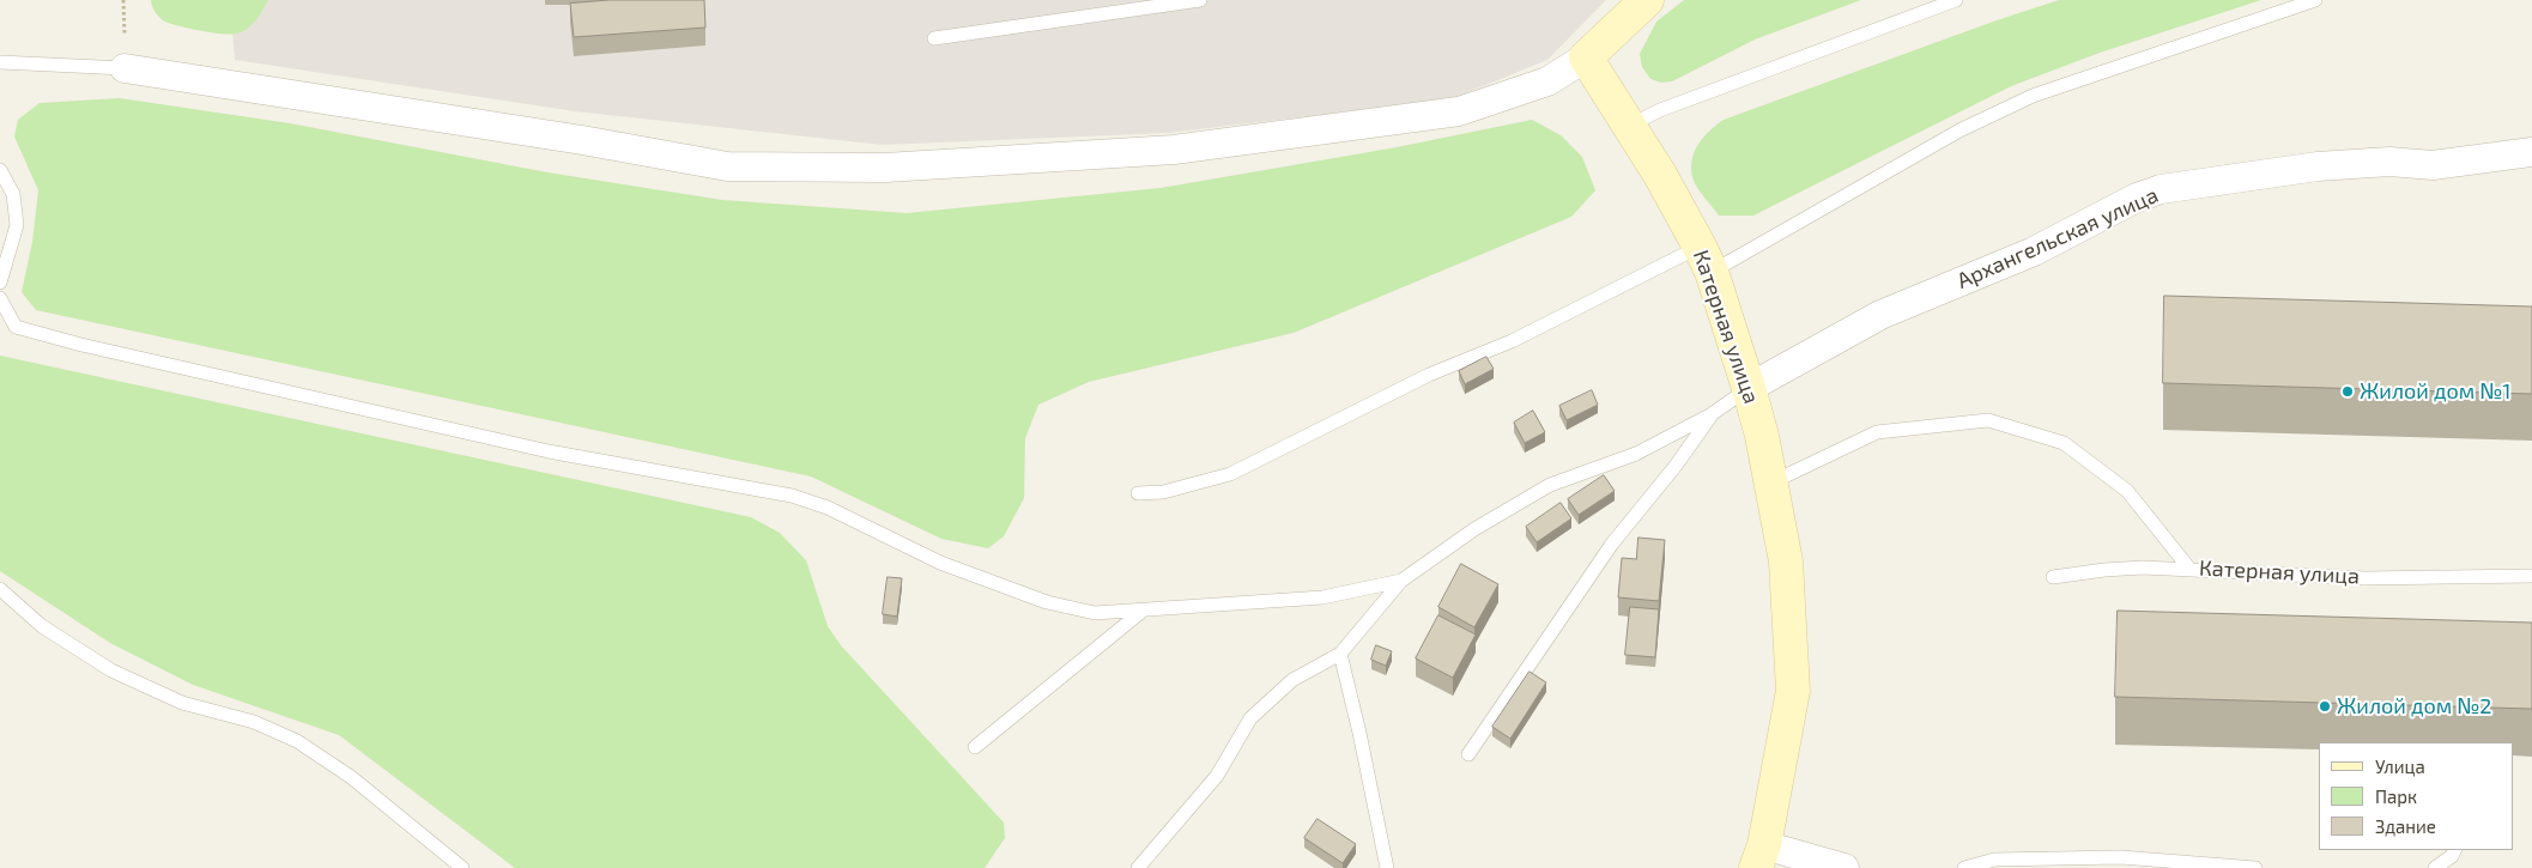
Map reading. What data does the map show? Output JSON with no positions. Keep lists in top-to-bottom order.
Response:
{
  "streets": {
    "main road": ["Катерная улица"],
    "street": ["Архангельская улица"]
  },
  "crossings": [
    ["Архангельская улица", "Катерная улица"]
  ],
  "places": ["Жилой дом №1", "Жилой дом №2"],
  "legend": ["Улица", "Парк", "Здание"]
}
